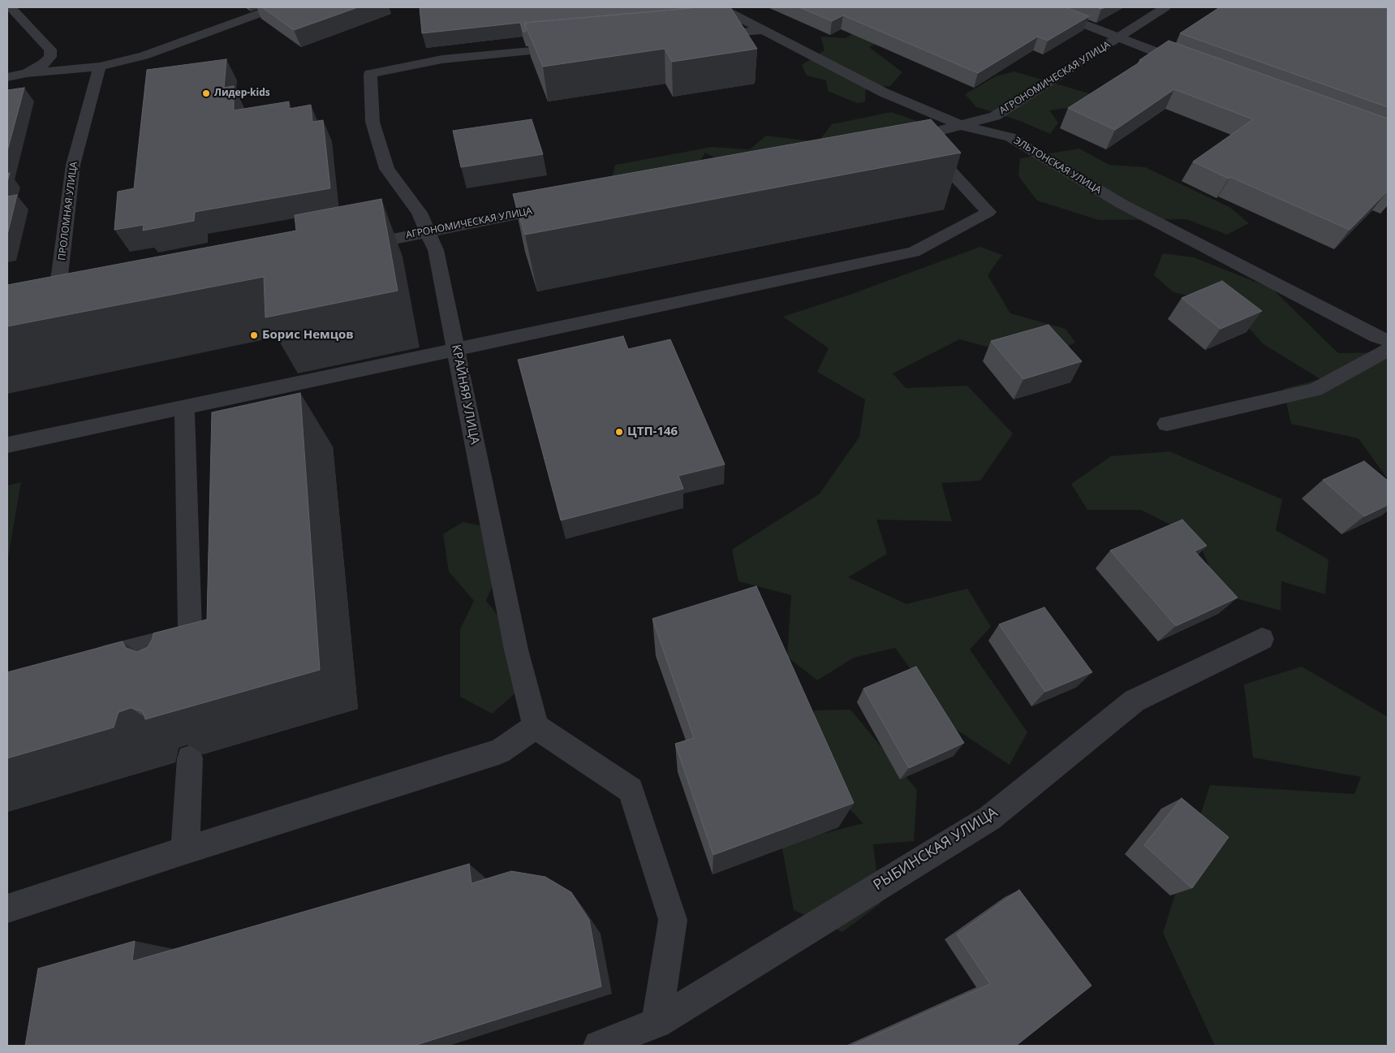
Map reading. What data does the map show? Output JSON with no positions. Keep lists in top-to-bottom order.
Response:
{
  "streets": {
    "street": [
      "АГРОНОМИЧЕСКАЯ УЛИЦА",
      "ЭЛЬТОНСКАЯ УЛИЦА",
      "ПРОЛОМНАЯ УЛИЦА",
      "КРАЙНЯЯ УЛИЦА",
      "РЫБИНСКАЯ УЛИЦА"
    ]
  },
  "crossings": [
    ["АГРОНОМИЧЕСКАЯ УЛИЦА", "ЭЛЬТОНСКАЯ УЛИЦА"],
    ["АГРОНОМИЧЕСКАЯ УЛИЦА", "КРАЙНЯЯ УЛИЦА"]
  ],
  "places": ["Лидер-kids", "Борис Немцов", "ЦТП-146"]
}
